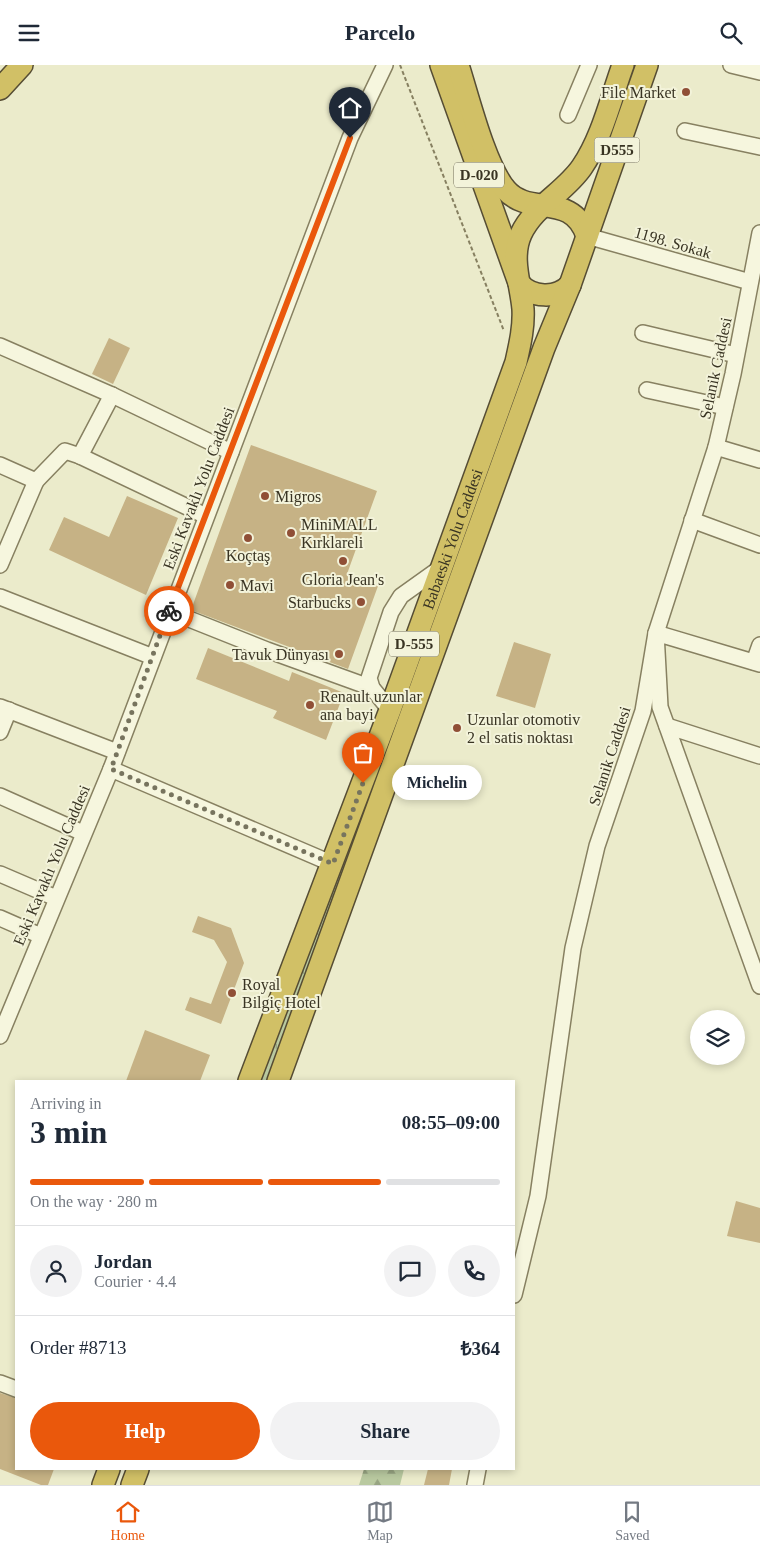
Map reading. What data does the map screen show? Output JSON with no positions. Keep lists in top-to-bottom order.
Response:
{
  "streets": {
    "highway": [
      "D555",
      "D-020",
      "Babaeski Yolu Caddesi",
      "D-555"
    ],
    "street": ["1198. Sokak", "Selanik Caddesi", "Eski Kavaklı Yolu Caddesi"]
  },
  "crossings": [
    ["D-020", "1198. Sokak"],
    ["D-020", "Babaeski Yolu Caddesi"],
    ["1198. Sokak", "Selanik Caddesi"],
    ["1198. Sokak", "Babaeski Yolu Caddesi"]
  ],
  "places": [
    "File Market",
    "Migros",
    "MiniMALL Kırklareli",
    "Koçtaş",
    "Gloria Jean's",
    "Mavi",
    "Starbucks",
    "Tavuk Dünyası",
    "Renault uzunlar ana bayi",
    "Uzunlar otomotiv 2 el satis noktası",
    "Michelin",
    "Royal Bilgiç Hotel"
  ],
  "page": {
    "header": "Parcelo",
    "bubble": "Michelin",
    "heading": ["3 min", "Arriving in", "08:55–09:00"],
    "panel": [
      "Jordan",
      "Courier · 4.4",
      "Order #8713",
      "₺364"
    ],
    "bar": "On the way · 280 m",
    "buttons": ["Help", "Share"],
    "tabs": ["Home", "Map", "Saved"]
  }
}
